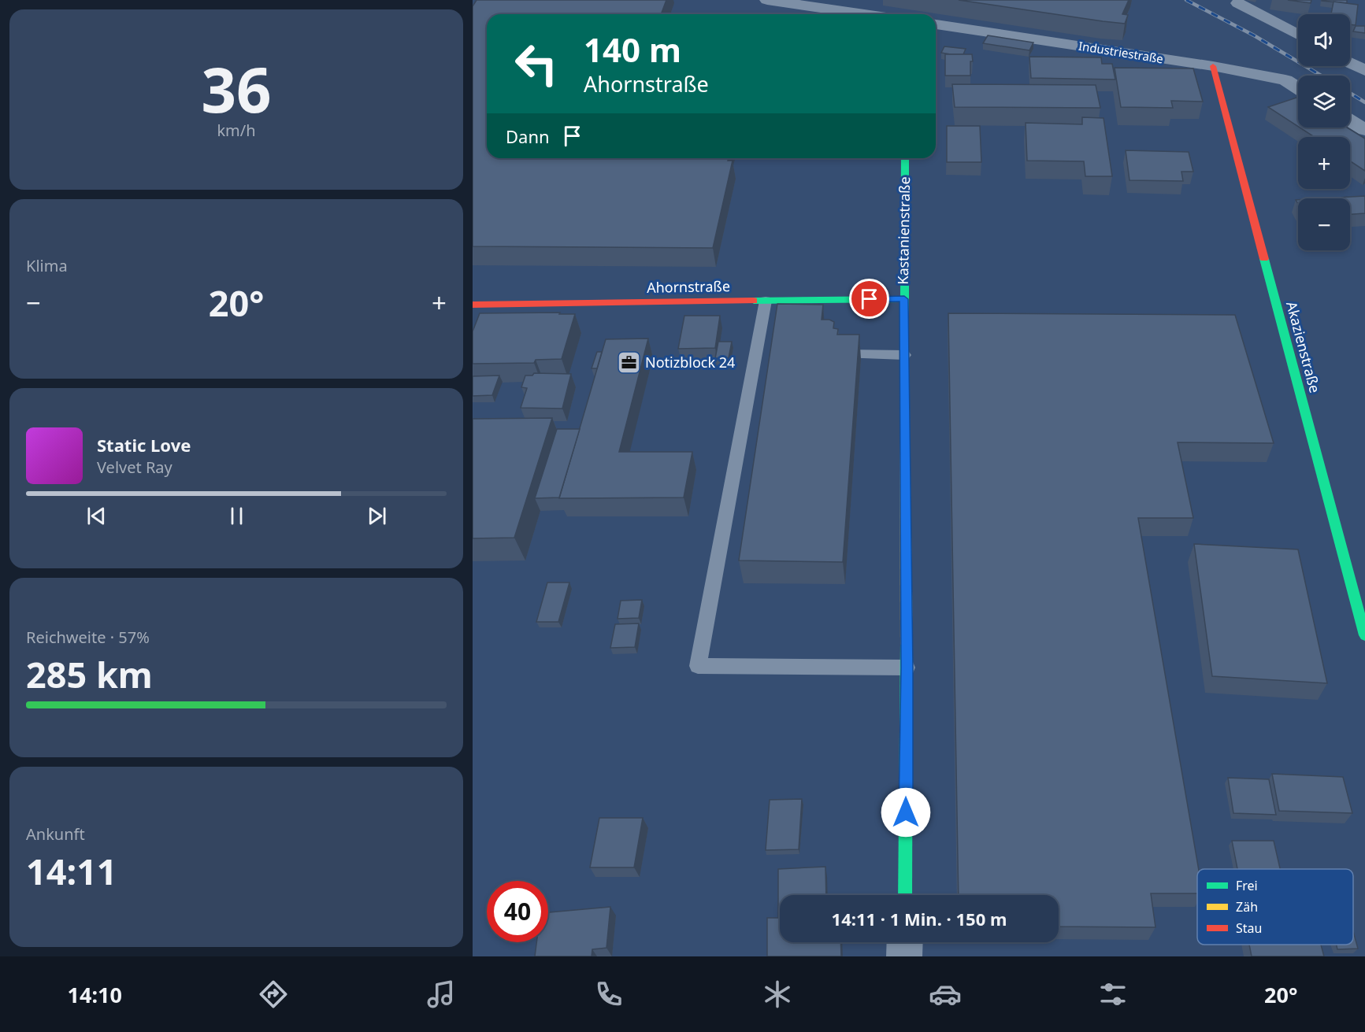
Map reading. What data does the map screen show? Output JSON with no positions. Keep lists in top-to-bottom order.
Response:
{
  "streets": {
    "street": [
      "Industriestraße",
      "Kastanienstraße",
      "Ahornstraße",
      "Akazienstraße"
    ]
  },
  "crossings": [
    ["Industriestraße", "Akazienstraße"],
    ["Kastanienstraße", "Ahornstraße"]
  ],
  "places": {
    "office": ["Notizblock 24"]
  },
  "legend": ["Frei", "Zäh", "Stau"],
  "page": {
    "tile": [
      ["36", "km/h"],
      "Klima",
      ["Reichweite · 57%", "285 km"],
      ["Ankunft", "14:11"]
    ],
    "map_buttons": ["+", "−"],
    "turn": ["140 m", "Ahornstraße"],
    "then": "Dann",
    "heat": ["−", "20°", "+"],
    "song": ["Static Love", "Velvet Ray"],
    "limit": "40",
    "trip": "14:11 · 1 Min. · 150 m",
    "tabs": ["14:10", "20°"]
  }
}
